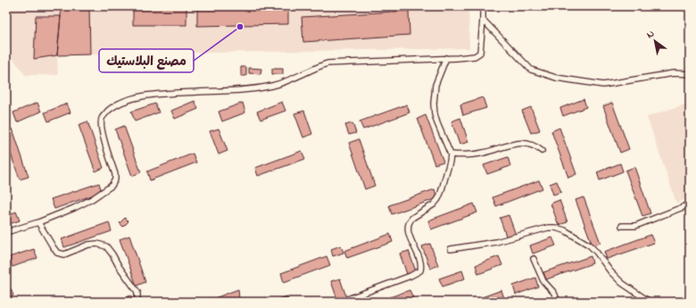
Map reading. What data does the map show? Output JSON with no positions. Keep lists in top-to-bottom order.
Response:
{
  "places": ["مصنع البلاستيك"],
  "north": "top left"
}
